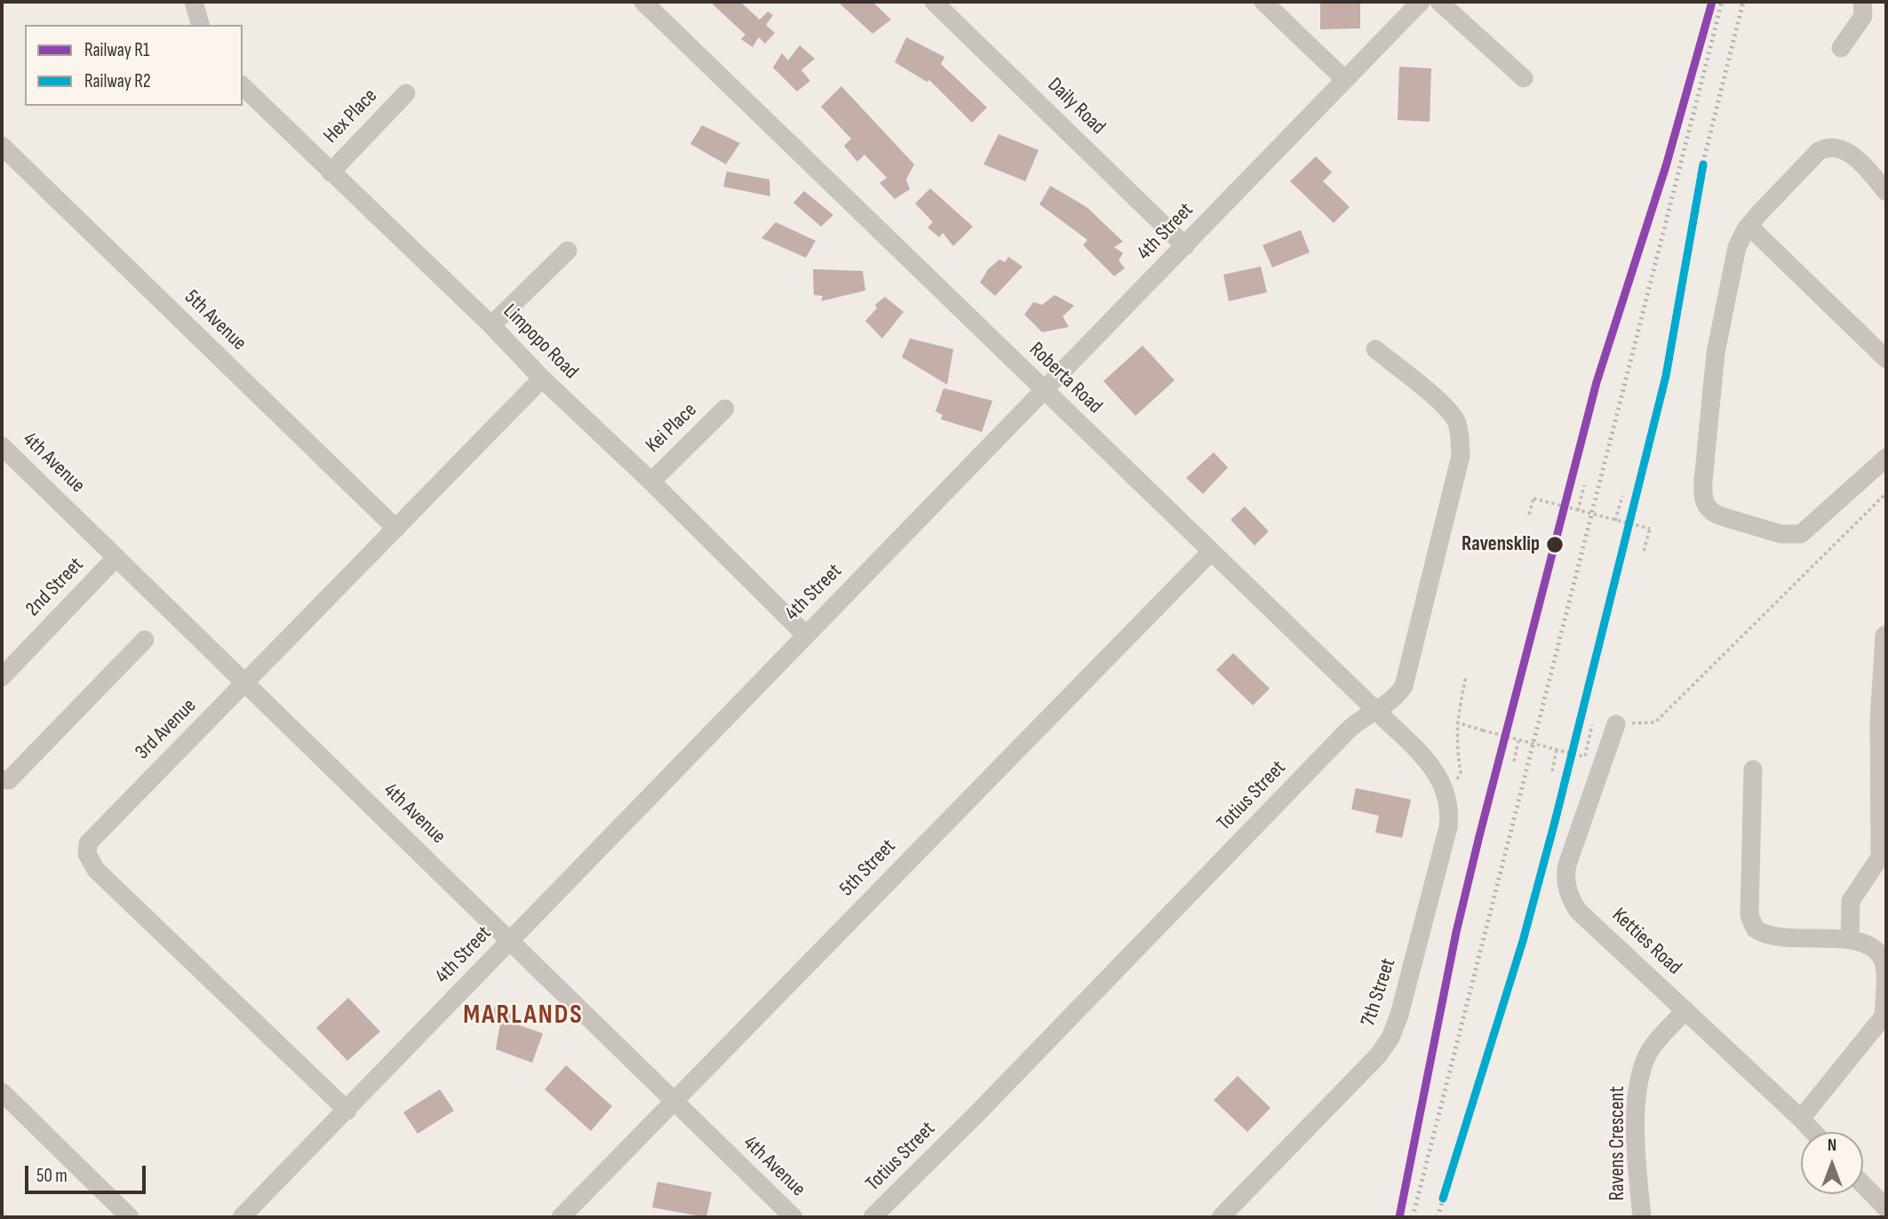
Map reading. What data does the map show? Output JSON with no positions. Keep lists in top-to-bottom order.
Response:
{
  "streets": {
    "street": [
      "Daily Road",
      "Hex Place",
      "4th Street",
      "5th Avenue",
      "Limpopo Road",
      "Roberta Road",
      "Kei Place",
      "4th Avenue",
      "2nd Street",
      "3rd Avenue",
      "Totius Street",
      "5th Street",
      "Ketties Road",
      "7th Street",
      "Ravens Crescent"
    ]
  },
  "crossings": [
    ["Daily Road", "4th Street"],
    ["Hex Place", "Limpopo Road"],
    ["4th Street", "Limpopo Road"],
    ["4th Street", "Roberta Road"],
    ["4th Street", "4th Avenue"],
    ["4th Street", "3rd Avenue"],
    ["5th Avenue", "3rd Avenue"],
    ["Limpopo Road", "Kei Place"],
    ["Limpopo Road", "3rd Avenue"],
    ["Roberta Road", "Totius Street"],
    ["Roberta Road", "5th Street"],
    ["Roberta Road", "7th Street"],
    ["4th Avenue", "2nd Street"],
    ["4th Avenue", "3rd Avenue"],
    ["4th Avenue", "5th Street"],
    ["Ketties Road", "Ravens Crescent"]
  ],
  "districts": ["MARLANDS"],
  "places": ["Ravensklip"],
  "lines": ["rail line R1", "rail line R2"],
  "legend": ["Railway R1", "Railway R2"],
  "scale_bar": "50 m",
  "north": "top"
}
